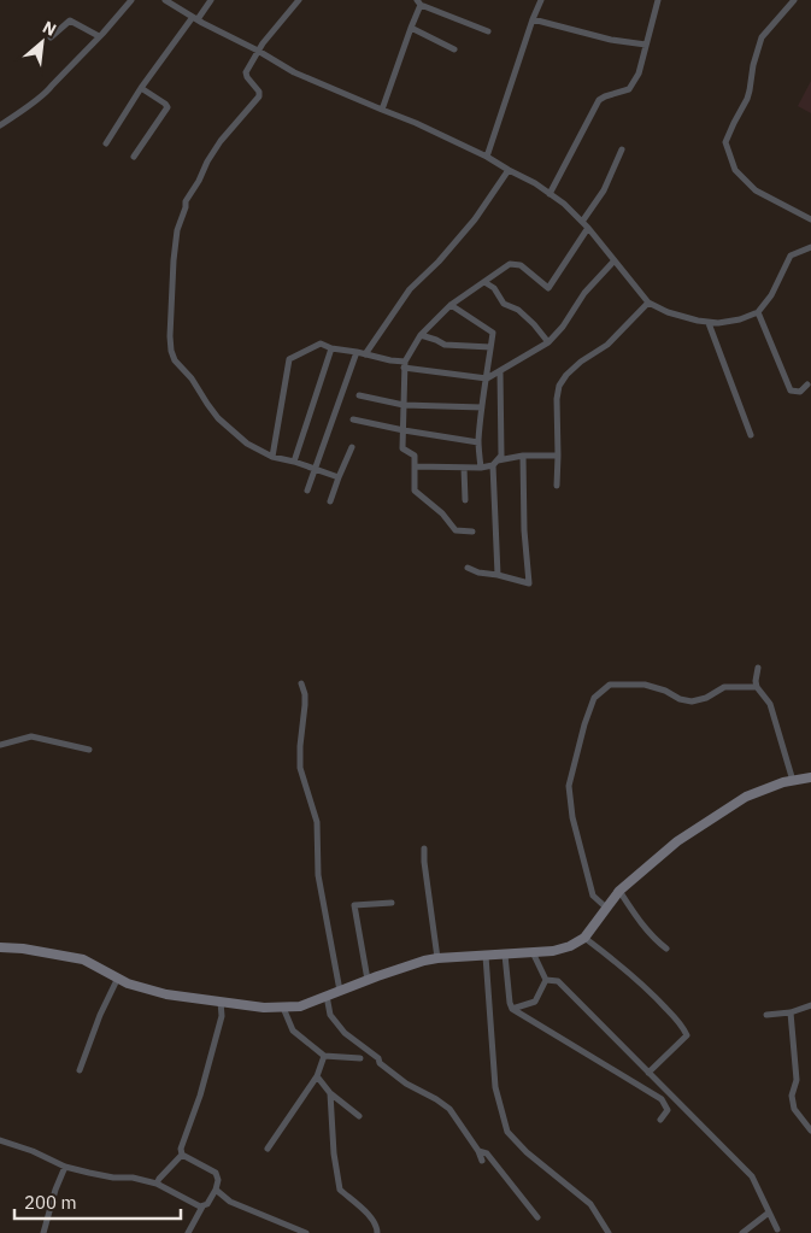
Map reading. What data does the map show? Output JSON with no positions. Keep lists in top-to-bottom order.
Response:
{
  "scale_bar": "200 m",
  "north": "top right"
}
